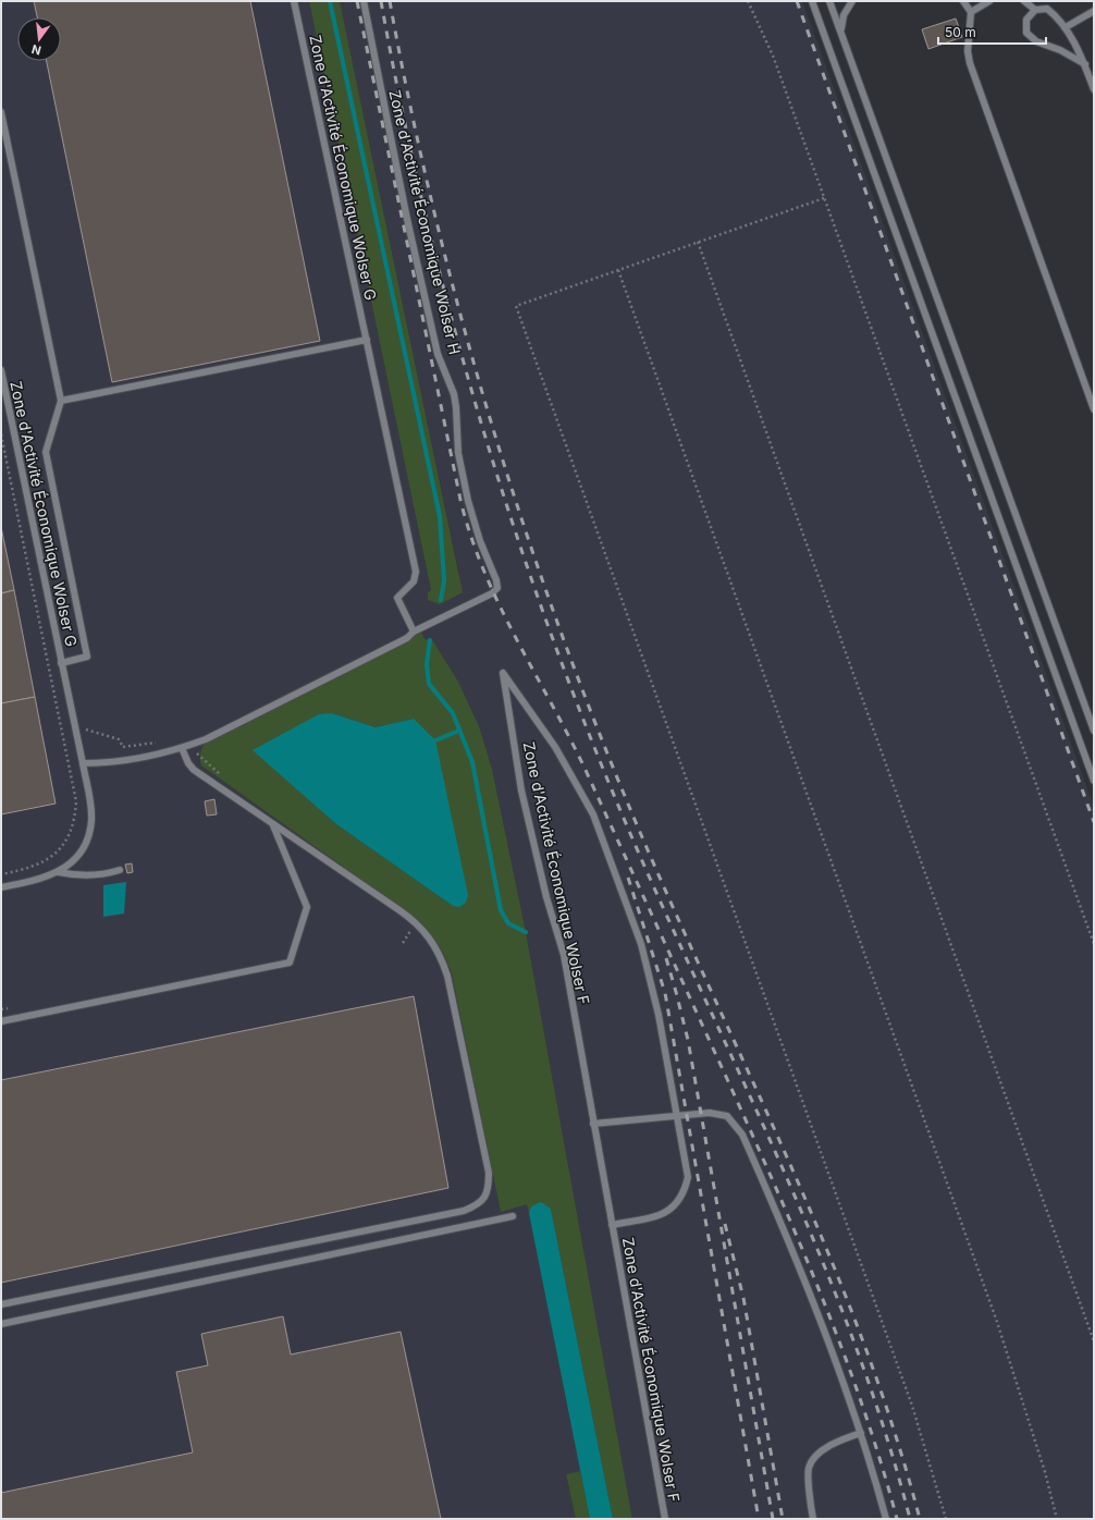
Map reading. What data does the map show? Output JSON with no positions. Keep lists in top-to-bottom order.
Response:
{
  "streets": {
    "lane": ["Zone d'Activité Économique Wolser G", "Zone d'Activité Économique Wolser H", "Zone d'Activité Économique Wolser F"]
  },
  "crossings": [
    ["Zone d'Activité Économique Wolser G", "Zone d'Activité Économique Wolser H"]
  ],
  "scale_bar": "50 m",
  "north": "bottom"
}
